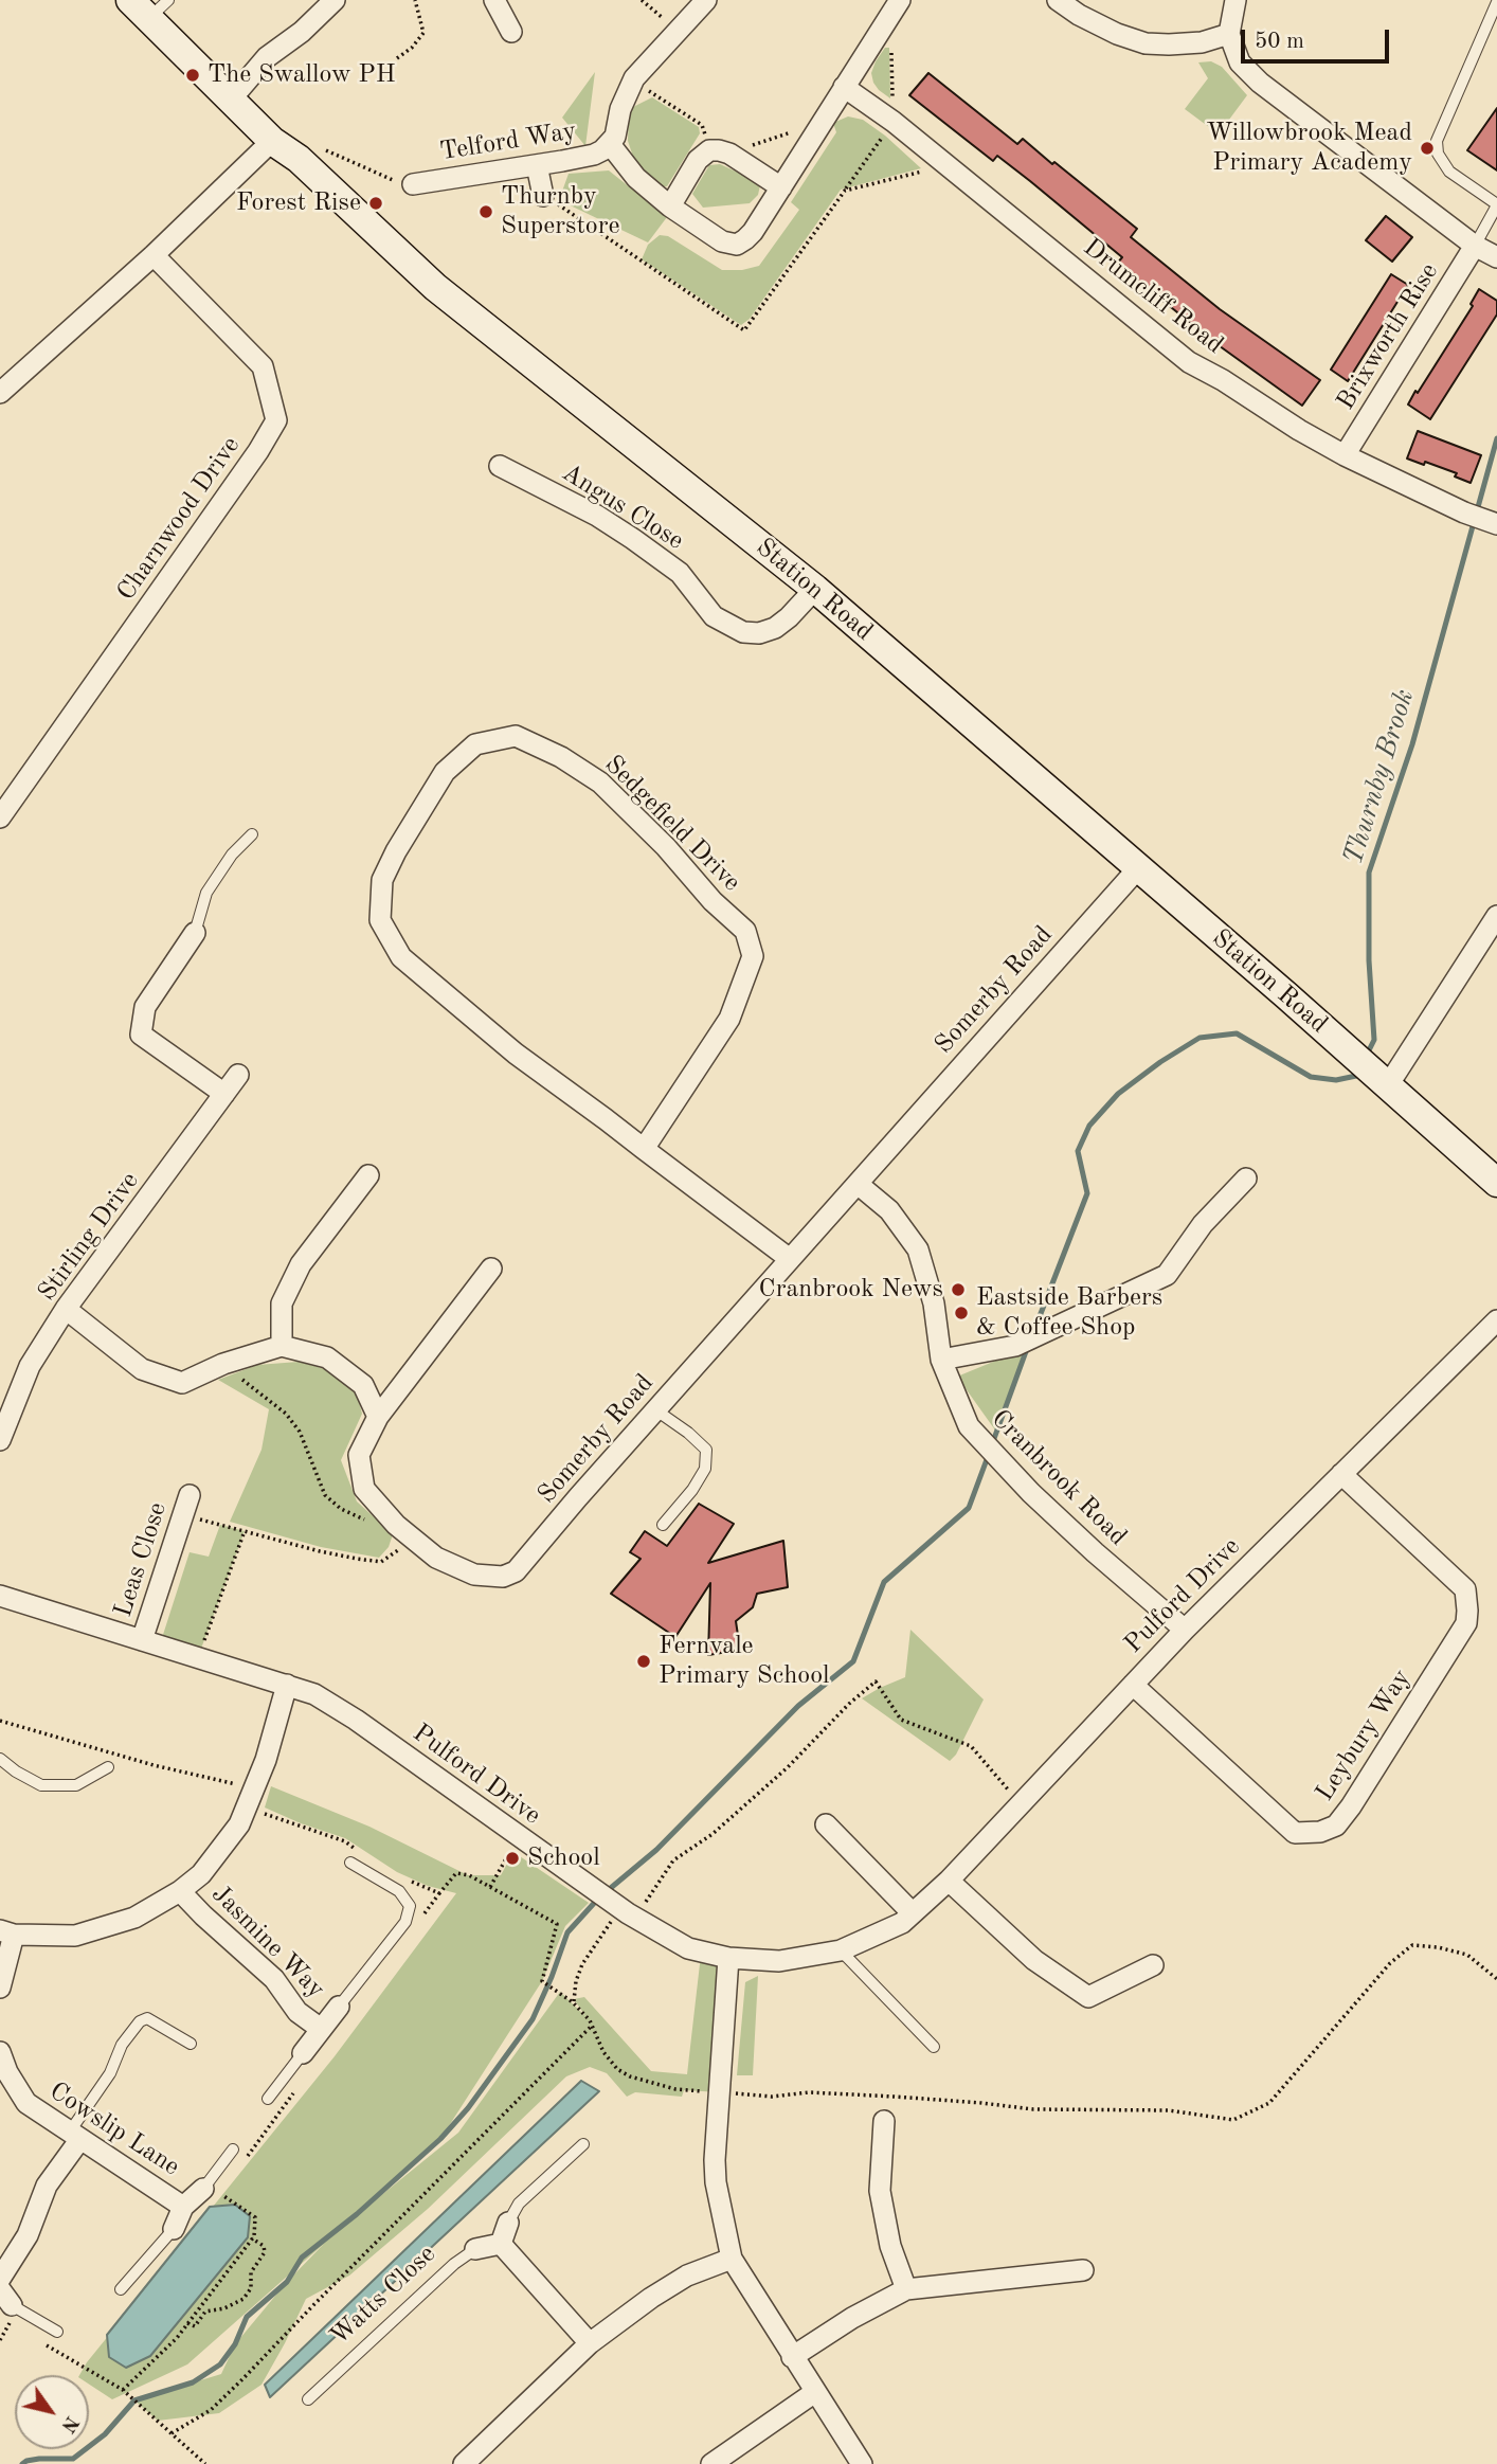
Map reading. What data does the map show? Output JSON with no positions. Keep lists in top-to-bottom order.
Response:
{
  "streets": {
    "street": [
      "Telford Way",
      "Drumcliff Road",
      "Brixworth Rise",
      "Angus Close",
      "Charnwood Drive",
      "Station Road",
      "Sedgefield Drive",
      "Somerby Road",
      "Stirling Drive",
      "Cranbrook Road",
      "Leas Close",
      "Pulford Drive",
      "Leybury Way",
      "Jasmine Way",
      "Cowslip Lane",
      "Watts Close"
    ]
  },
  "crossings": [
    ["Drumcliff Road", "Brixworth Rise"],
    ["Angus Close", "Station Road"],
    ["Station Road", "Somerby Road"],
    ["Sedgefield Drive", "Somerby Road"],
    ["Somerby Road", "Cranbrook Road"],
    ["Cranbrook Road", "Pulford Drive"],
    ["Leas Close", "Pulford Drive"],
    ["Pulford Drive", "Leybury Way"]
  ],
  "water": ["Thurnby Brook"],
  "places": [
    "The Swallow PH",
    "Willowbrook Mead Primary Academy",
    "Forest Rise",
    "Thurnby Superstore",
    "Cranbrook News",
    "Eastside Barbers & Coffee Shop",
    "Fernvale Primary School",
    "School"
  ],
  "scale_bar": "50 m",
  "north": "bottom right"
}
